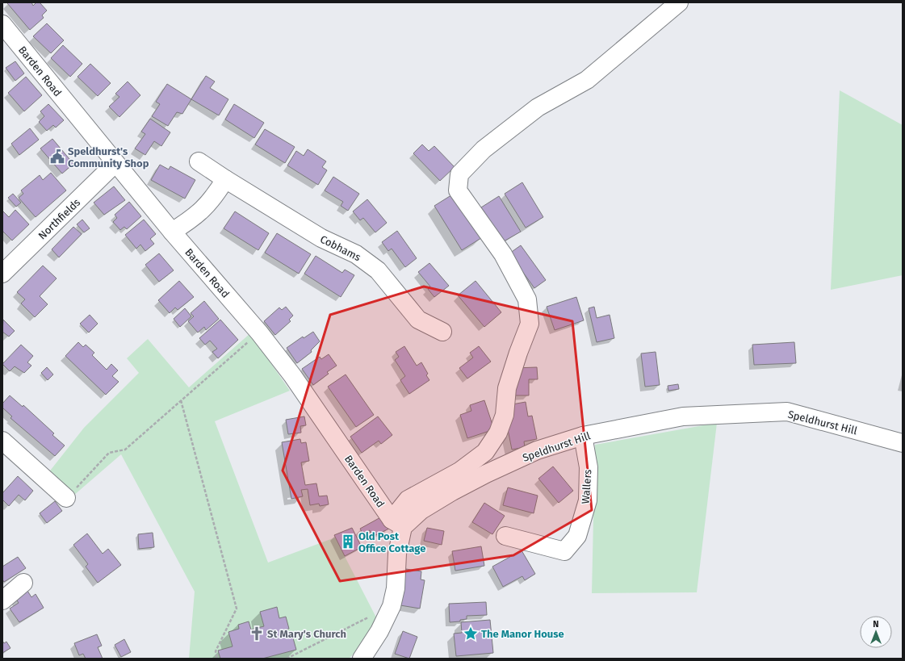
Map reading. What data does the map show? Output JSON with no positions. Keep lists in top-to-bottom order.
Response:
{
  "streets": {
    "street": [
      "Barden Road",
      "Northfields",
      "Cobhams",
      "Speldhurst Hill",
      "Wallers"
    ]
  },
  "crossings": [
    ["Barden Road", "Northfields"],
    ["Barden Road", "Speldhurst Hill"],
    ["Speldhurst Hill", "Wallers"]
  ],
  "places": {
    "public building": ["Speldhurst's Community Shop"],
    "building": ["Old Post Office Cottage"],
    "church": ["St Mary's Church"],
    "place": ["The Manor House"]
  },
  "north": "top"
}
